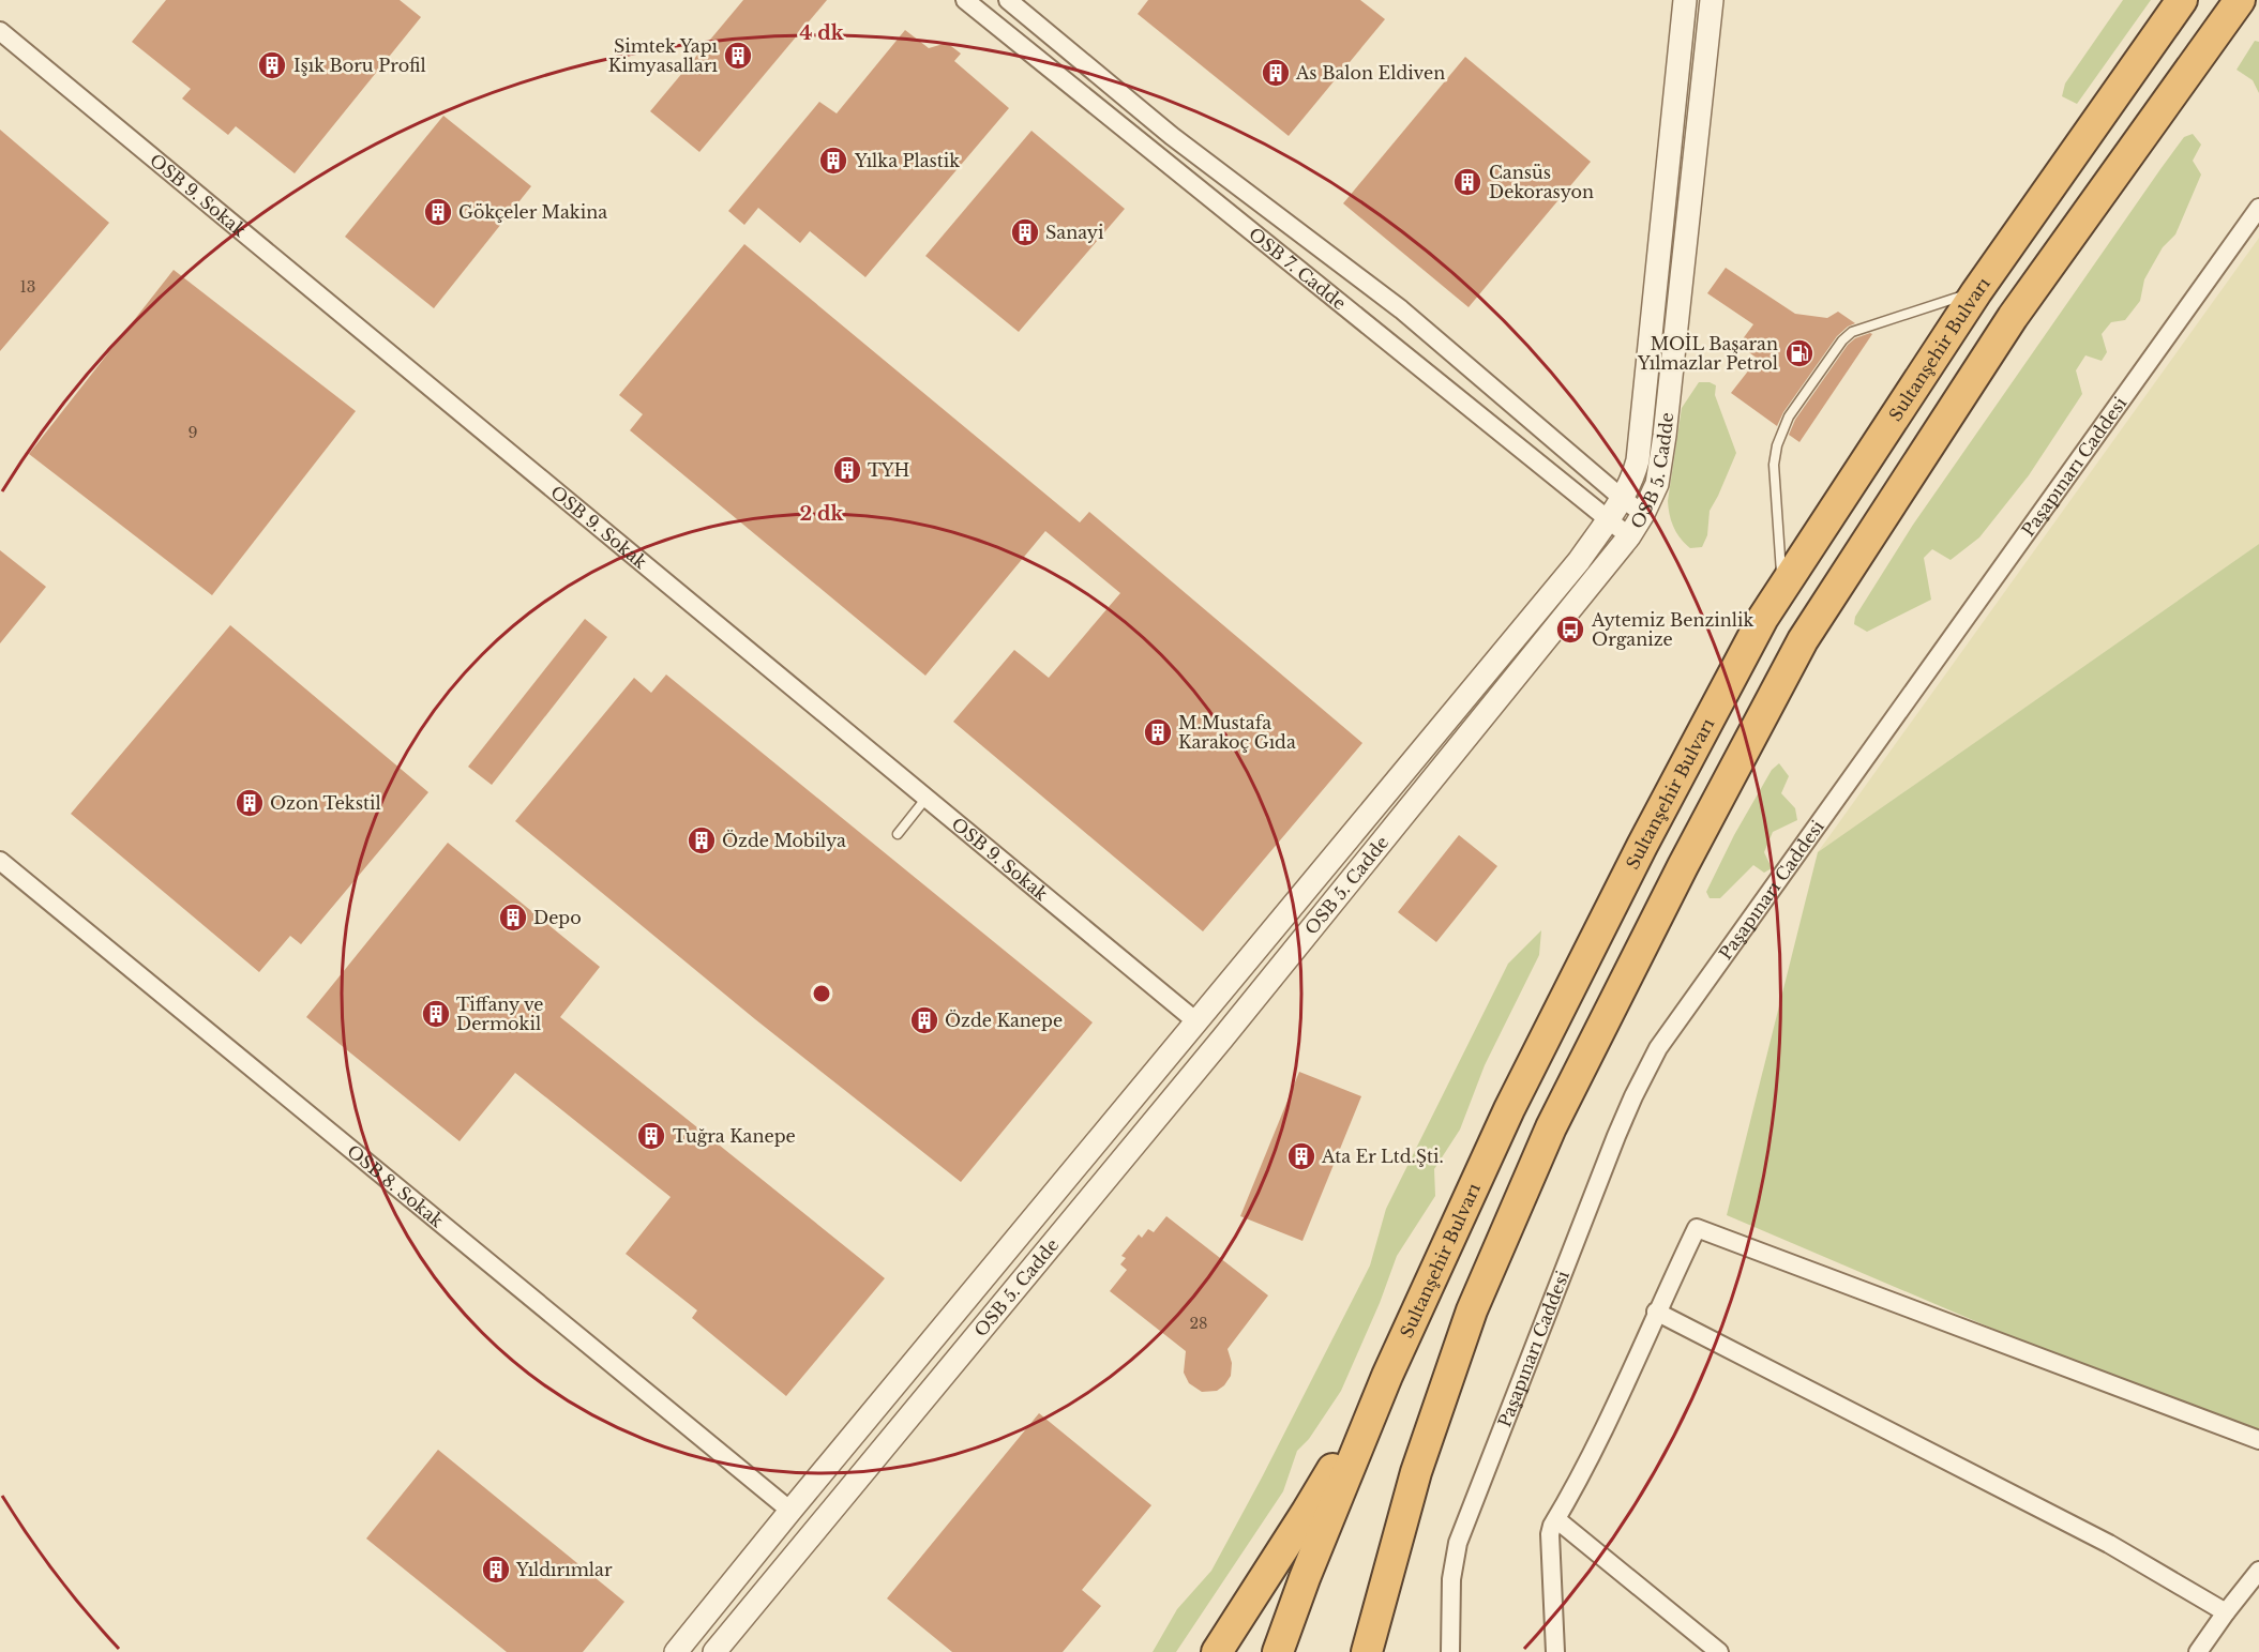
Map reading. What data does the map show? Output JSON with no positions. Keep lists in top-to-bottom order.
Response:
{
  "streets": {
    "highway": ["Sultanşehir Bulvarı"],
    "street": [
      "OSB 9. Sokak",
      "OSB 7. Cadde",
      "Paşapınarı Caddesi",
      "OSB 5. Cadde",
      "OSB 8. Sokak"
    ]
  },
  "crossings": [
    ["OSB 7. Cadde", "OSB 5. Cadde"]
  ],
  "places": {
    "building": [
      "Simtek Yapı Kimyasalları",
      "Işık Boru Profil",
      "As Balon Eldiven",
      "Yılka Plastik",
      "Cansüs Dekorasyon",
      "Gökçeler Makina",
      "Sanayi",
      "TYH",
      "M.Mustafa Karakoç Gıda",
      "Ozon Tekstil",
      "Özde Mobilya",
      "Depo",
      "Tiffany ve Dermokil",
      "Özde Kanepe",
      "Tuğra Kanepe",
      "Ata Er Ltd.Şti.",
      "Yıldırımlar"
    ],
    "fuel station": ["MOİL Başaran Yılmazlar Petrol"],
    "bus stop": ["Aytemiz Benzinlik Organize"]
  },
  "house_numbers": ["13", "9", "28"],
  "rings": ["4 dk", "2 dk"]
}
